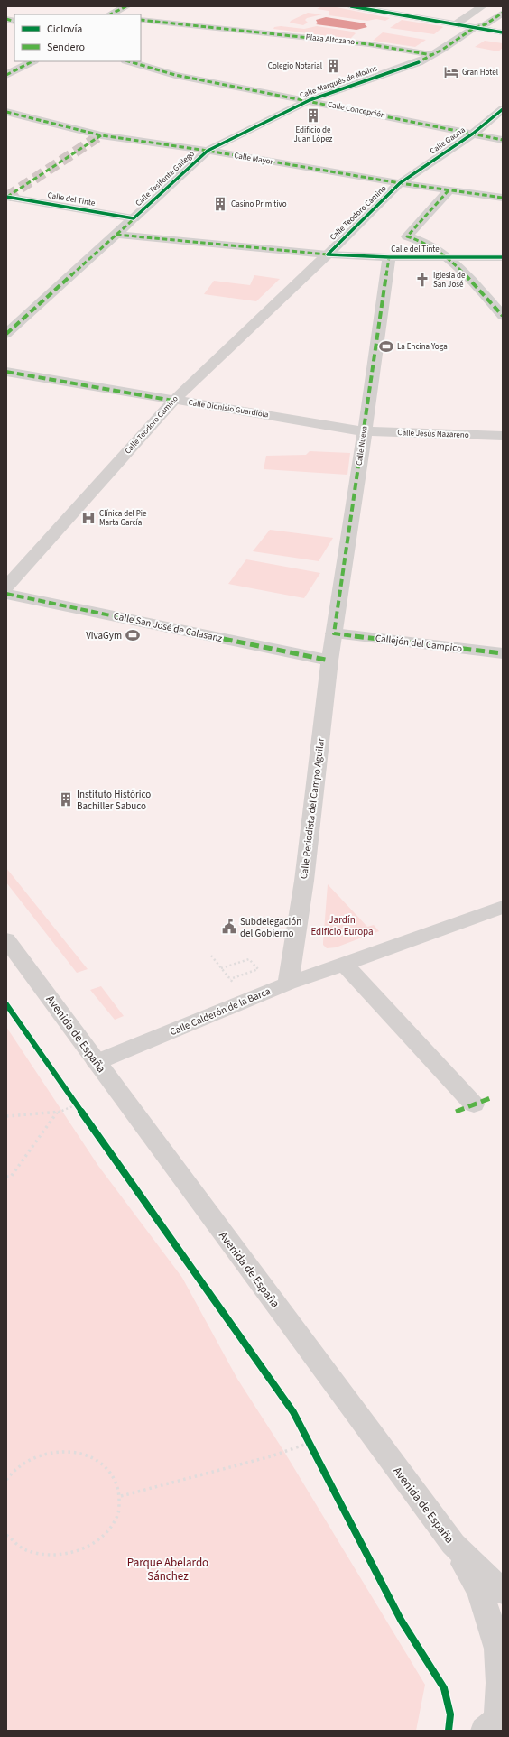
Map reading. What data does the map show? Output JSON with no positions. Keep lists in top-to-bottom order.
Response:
{
  "streets": {
    "street": [
      "Plaza Altozano",
      "Calle Marqués de Molins",
      "Calle Concepción",
      "Calle Gaona",
      "Calle Mayor",
      "Calle Tesifonte Gallego",
      "Calle del Tinte",
      "Calle Teodoro Camino",
      "Calle Dionisio Guardiola",
      "Calle Jesús Nazareno",
      "Calle Nueva",
      "Calle San José de Calasanz",
      "Callejón del Campico",
      "Calle Periodista del Campo Aguilar",
      "Calle Calderón de la Barca",
      "Avenida de España"
    ]
  },
  "crossings": [
    ["Plaza Altozano", "Calle Marqués de Molins"],
    ["Calle Marqués de Molins", "Calle Concepción"],
    ["Calle Marqués de Molins", "Calle Mayor"],
    ["Calle Marqués de Molins", "Calle Tesifonte Gallego"],
    ["Calle Concepción", "Calle Gaona"],
    ["Calle Gaona", "Calle Mayor"],
    ["Calle Gaona", "Calle Teodoro Camino"],
    ["Calle Mayor", "Calle Tesifonte Gallego"],
    ["Calle Mayor", "Calle Teodoro Camino"],
    ["Calle Tesifonte Gallego", "Calle del Tinte"],
    ["Calle del Tinte", "Calle Teodoro Camino"],
    ["Calle del Tinte", "Calle Nueva"],
    ["Calle Teodoro Camino", "Calle Dionisio Guardiola"],
    ["Calle Dionisio Guardiola", "Calle Jesús Nazareno"],
    ["Calle Dionisio Guardiola", "Calle Nueva"],
    ["Calle Jesús Nazareno", "Calle Nueva"],
    ["Calle Nueva", "Callejón del Campico"],
    ["Calle Nueva", "Calle Periodista del Campo Aguilar"],
    ["Calle San José de Calasanz", "Calle Periodista del Campo Aguilar"],
    ["Callejón del Campico", "Calle Periodista del Campo Aguilar"],
    ["Calle Periodista del Campo Aguilar", "Calle Calderón de la Barca"],
    ["Calle Calderón de la Barca", "Avenida de España"]
  ],
  "parks": ["Jardín Edificio Europa", "Parque Abelardo Sánchez"],
  "places": {
    "building": [
      "Colegio Notarial",
      "Edificio de Juan López",
      "Casino Primitivo",
      "Instituto Histórico Bachiller Sabuco"
    ],
    "hotel": ["Gran Hotel"],
    "church": ["Iglesia de San José"],
    "sports": ["La Encina Yoga", "VivaGym"],
    "hospital": ["Clínica del Pie Marta García"],
    "public building": ["Subdelegación del Gobierno"]
  },
  "legend": ["Ciclovía", "Sendero"]
}
